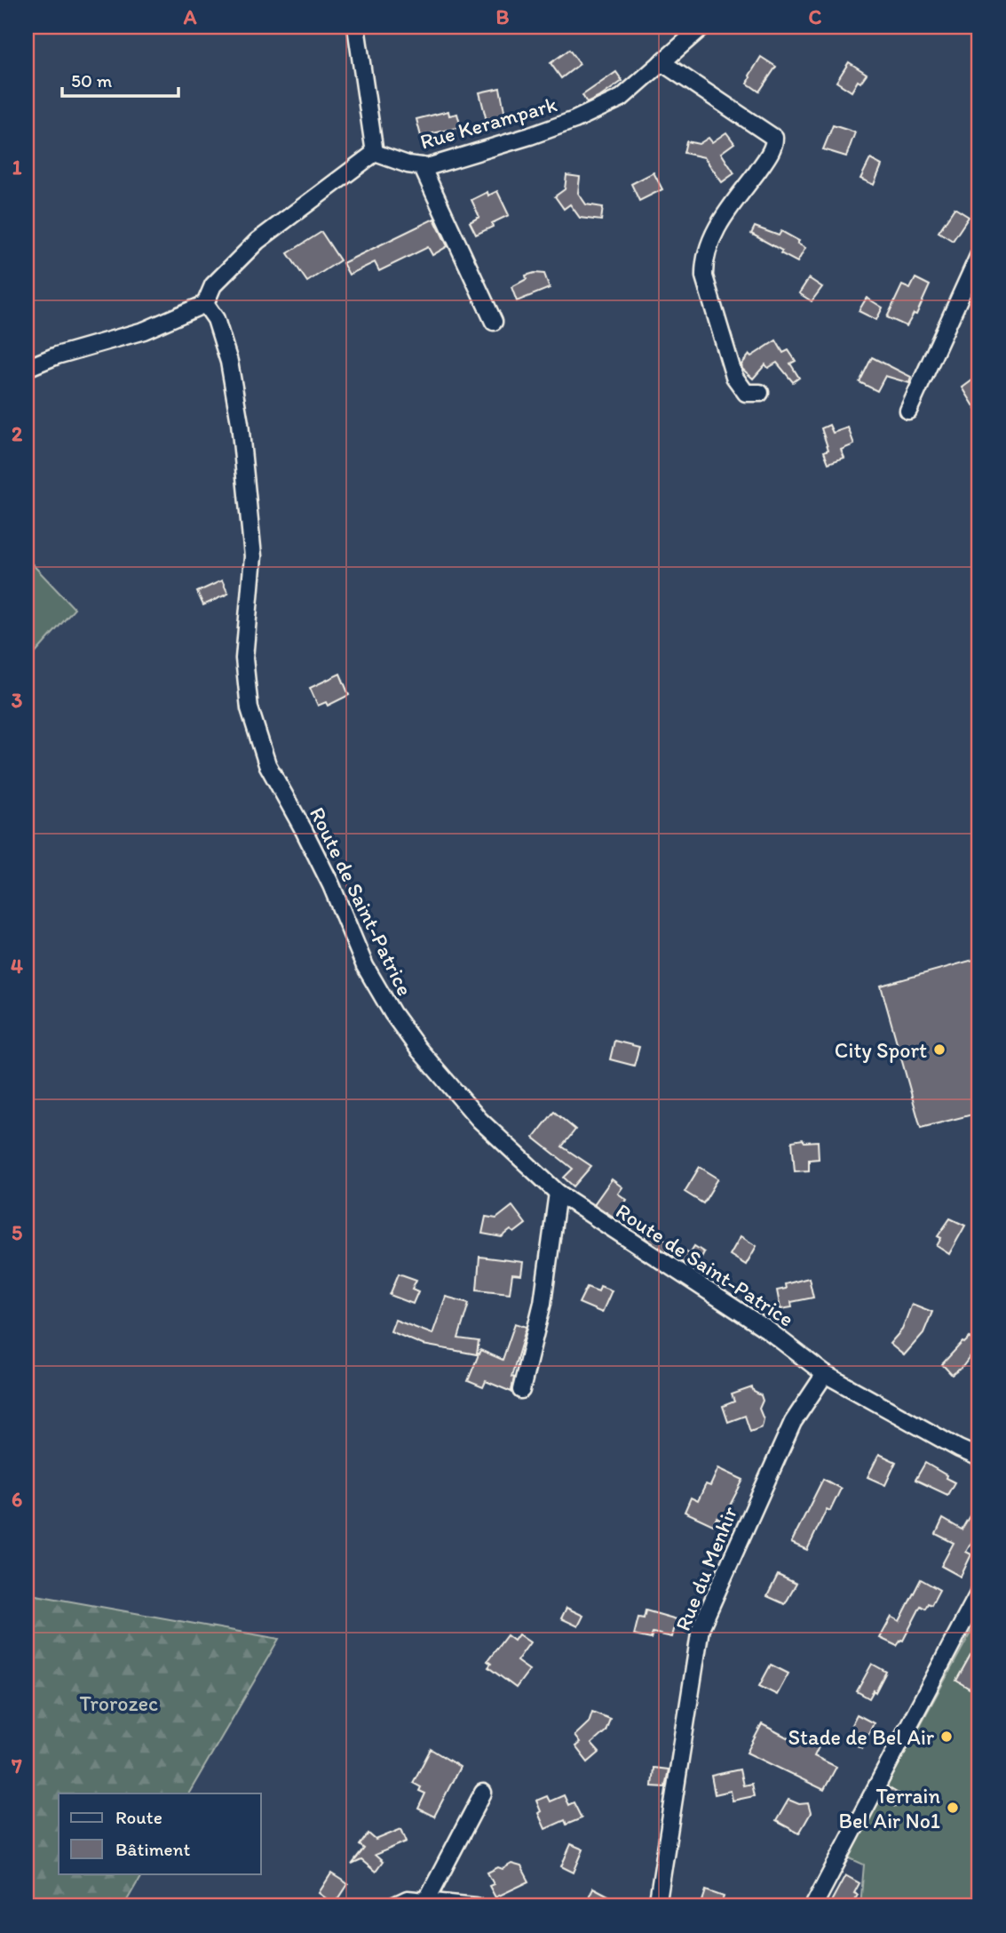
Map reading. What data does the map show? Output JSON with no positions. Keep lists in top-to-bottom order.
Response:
{
  "streets": {
    "street": ["Rue Kerampark", "Route de Saint-Patrice", "Rue du Menhir"]
  },
  "crossings": [
    ["Route de Saint-Patrice", "Rue du Menhir"]
  ],
  "parks": ["Trorozec"],
  "places": ["City Sport", "Stade de Bel Air", "Terrain Bel Air No1"],
  "legend": ["Route", "Bâtiment"],
  "scale_bar": "50 m",
  "grid": {
    "columns": ["A", "B", "C"],
    "rows": [
      "1",
      "2",
      "3",
      "4",
      "5",
      "6",
      "7"
    ]
  }
}
